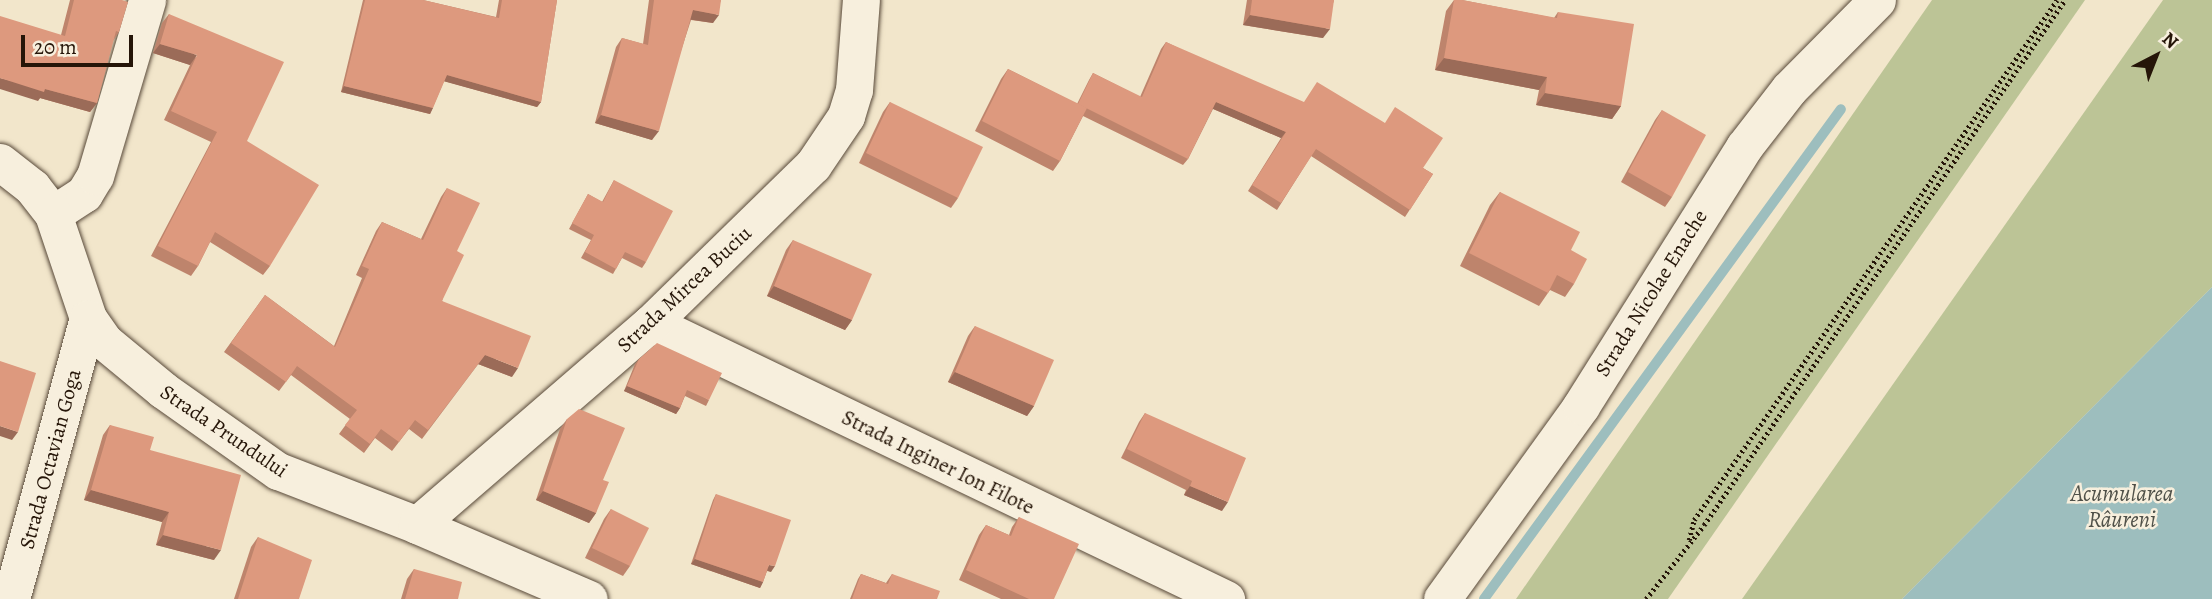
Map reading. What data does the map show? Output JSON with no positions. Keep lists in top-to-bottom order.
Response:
{
  "streets": {
    "street": [
      "Strada Mircea Buciu",
      "Strada Nicolae Enache",
      "Strada Prundului",
      "Strada Octavian Goga",
      "Strada Inginer Ion Filote"
    ]
  },
  "crossings": [
    ["Strada Mircea Buciu", "Strada Prundului"],
    ["Strada Mircea Buciu", "Strada Inginer Ion Filote"],
    ["Strada Prundului", "Strada Octavian Goga"]
  ],
  "water": ["Acumularea Râureni"],
  "scale_bar": "20 m",
  "north": "top right"
}
